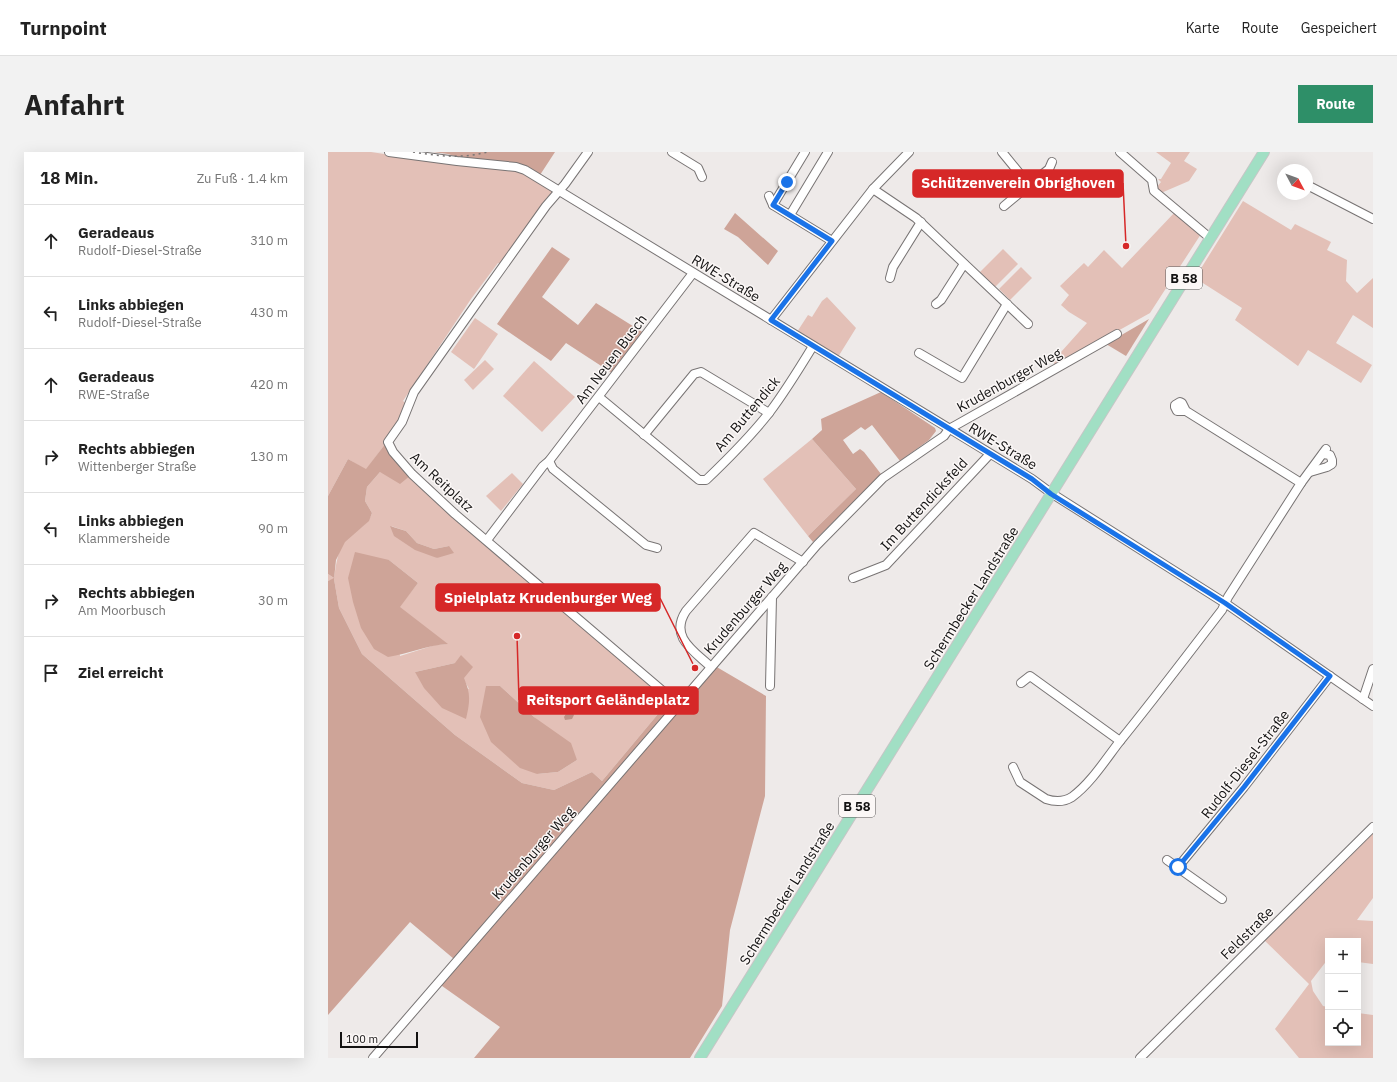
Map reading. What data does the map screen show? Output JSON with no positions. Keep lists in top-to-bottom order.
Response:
{
  "streets": {
    "main road": ["B 58", "Schermbecker Landstraße"],
    "street": [
      "RWE-Straße",
      "Am Neuen Busch",
      "Krudenburger Weg",
      "Am Buttendick",
      "Am Reitplatz",
      "Im Buttendicksfeld",
      "Rudolf-Diesel-Straße",
      "Feldstraße"
    ]
  },
  "crossings": [
    ["RWE-Straße", "Am Neuen Busch"],
    ["RWE-Straße", "Krudenburger Weg"],
    ["RWE-Straße", "Am Buttendick"],
    ["RWE-Straße", "Am Reitplatz"],
    ["RWE-Straße", "Im Buttendicksfeld"],
    ["RWE-Straße", "Schermbecker Landstraße"],
    ["Am Neuen Busch", "Am Buttendick"],
    ["Am Neuen Busch", "Am Reitplatz"],
    ["Krudenburger Weg", "Am Reitplatz"]
  ],
  "places": ["Schützenverein Obrighoven", "Reitsport Geländeplatz", "Spielplatz Krudenburger Weg"],
  "scale_bar": "100 m",
  "north": "bottom right",
  "page": {
    "header": "Turnpoint",
    "nav": ["Karte", "Route", "Gespeichert"],
    "buttons": "Route",
    "title": "Anfahrt",
    "heading": ["18 Min.", "Zu Fuß · 1.4 km"],
    "list": [
      ["Geradeaus", "Rudolf-Diesel-Straße", "310 m"],
      ["Links abbiegen", "Rudolf-Diesel-Straße", "430 m"],
      ["Geradeaus", "RWE-Straße", "420 m"],
      ["Rechts abbiegen", "Wittenberger Straße", "130 m"],
      ["Links abbiegen", "Klammersheide", "90 m"],
      ["Rechts abbiegen", "Am Moorbusch", "30 m"],
      "Ziel erreicht"
    ],
    "map_buttons": ["+", "−"],
    "scale": "100 m"
  }
}
